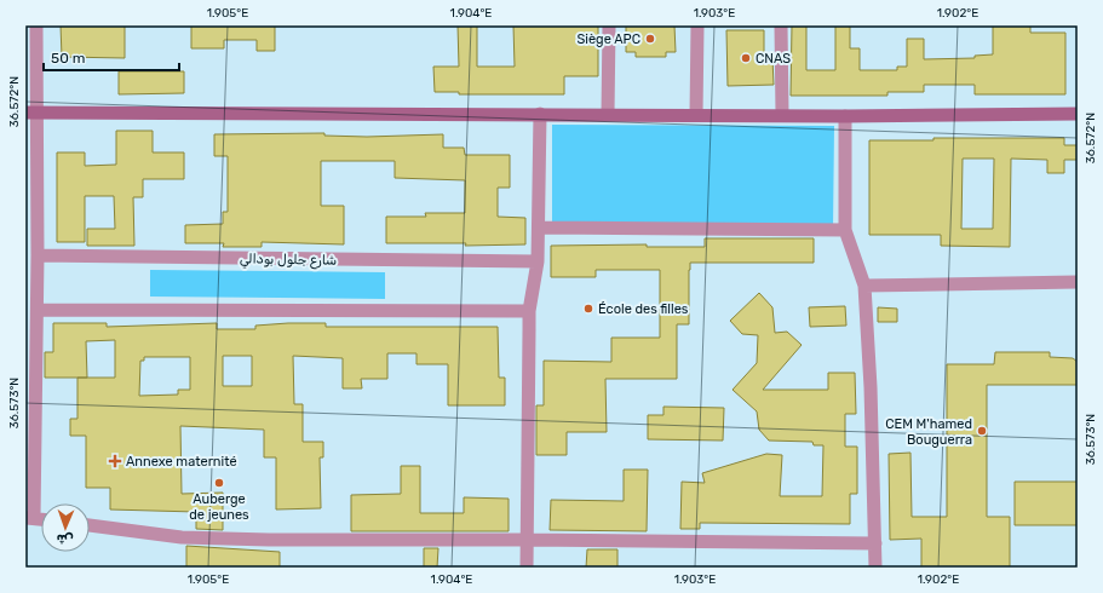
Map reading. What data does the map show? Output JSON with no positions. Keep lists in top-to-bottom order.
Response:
{
  "streets": {
    "street": ["شارع جلول بودالي"]
  },
  "places": {
    "other": [
      "Siège APC",
      "CNAS",
      "École des filles",
      "CEM M'hamed Bouguerra",
      "Auberge de jeunes"
    ],
    "health": ["Annexe maternité"]
  },
  "scale_bar": "50 m",
  "north": "bottom",
  "coordinates": [
    "1.905°E",
    "1.904°E",
    "1.903°E",
    "1.902°E",
    "36.572°N",
    "36.573°N"
  ]
}
